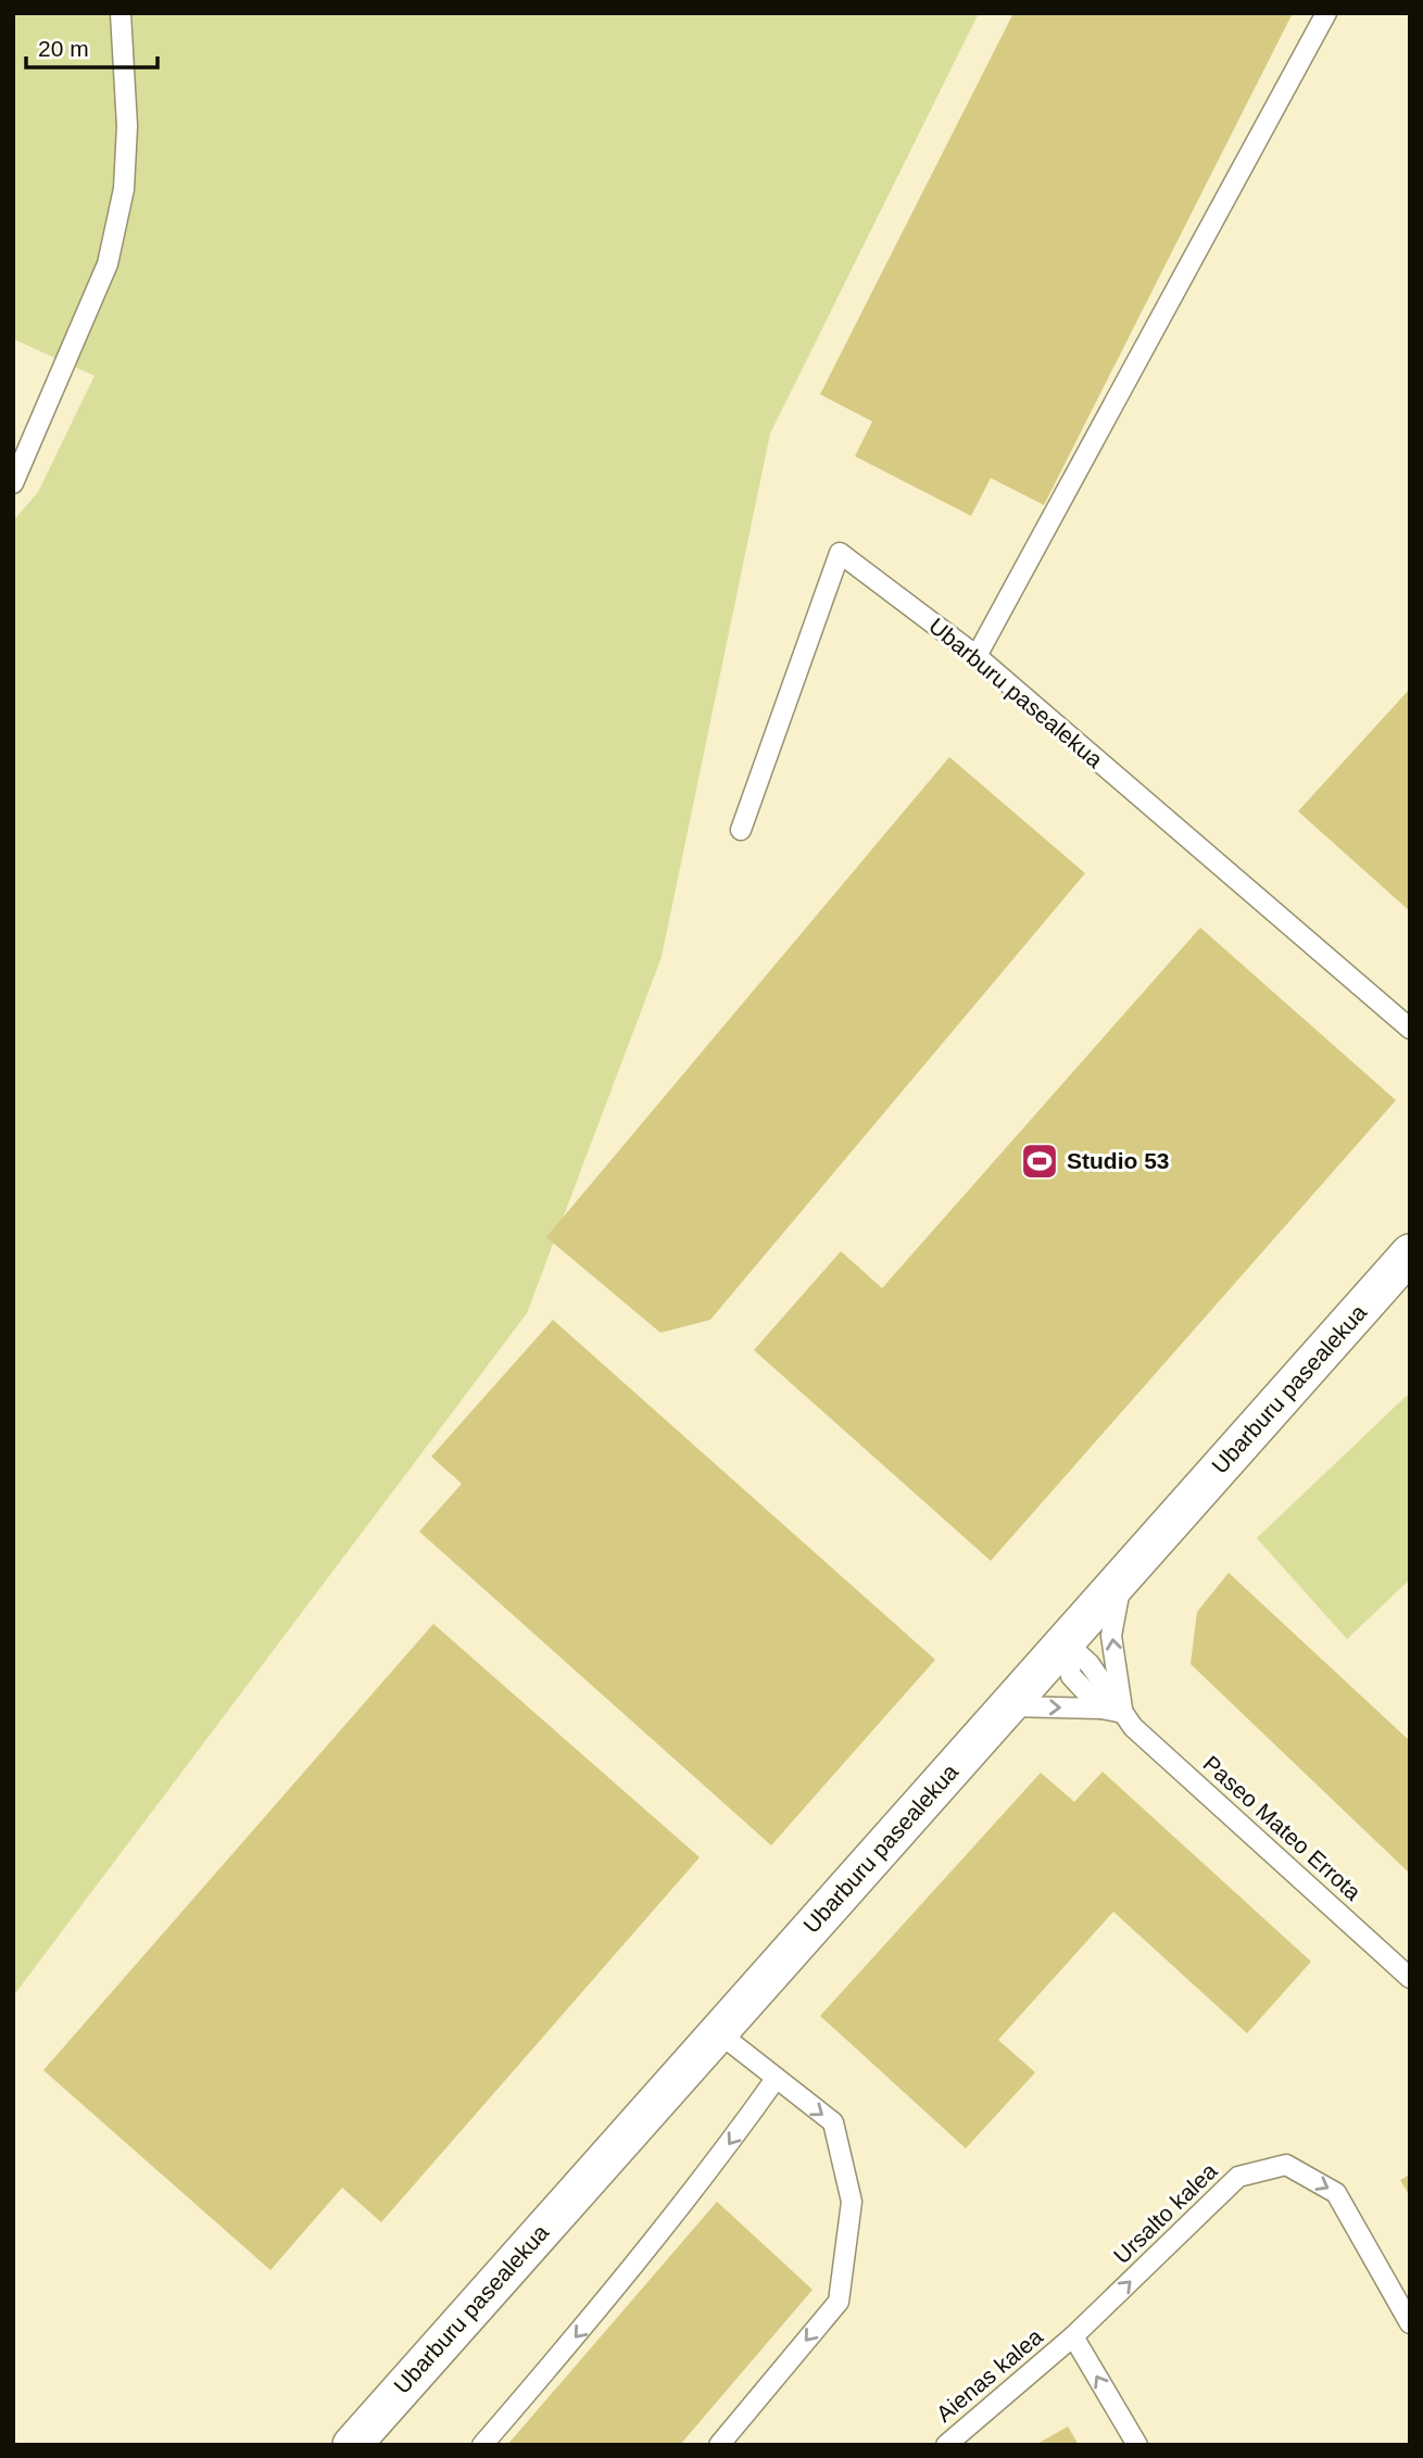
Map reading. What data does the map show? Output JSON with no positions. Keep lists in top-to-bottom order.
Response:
{
  "streets": {
    "street": ["Ubarburu pasealekua"],
    "lane": ["Paseo Mateo Errota", "Ursalto kalea", "Aienas kalea"]
  },
  "crossings": [
    ["Ubarburu pasealekua", "Paseo Mateo Errota"],
    ["Ursalto kalea", "Aienas kalea"]
  ],
  "one_way": ["Aienas kalea"],
  "places": {
    "sports": ["Studio 53"]
  },
  "scale_bar": "20 m"
}
